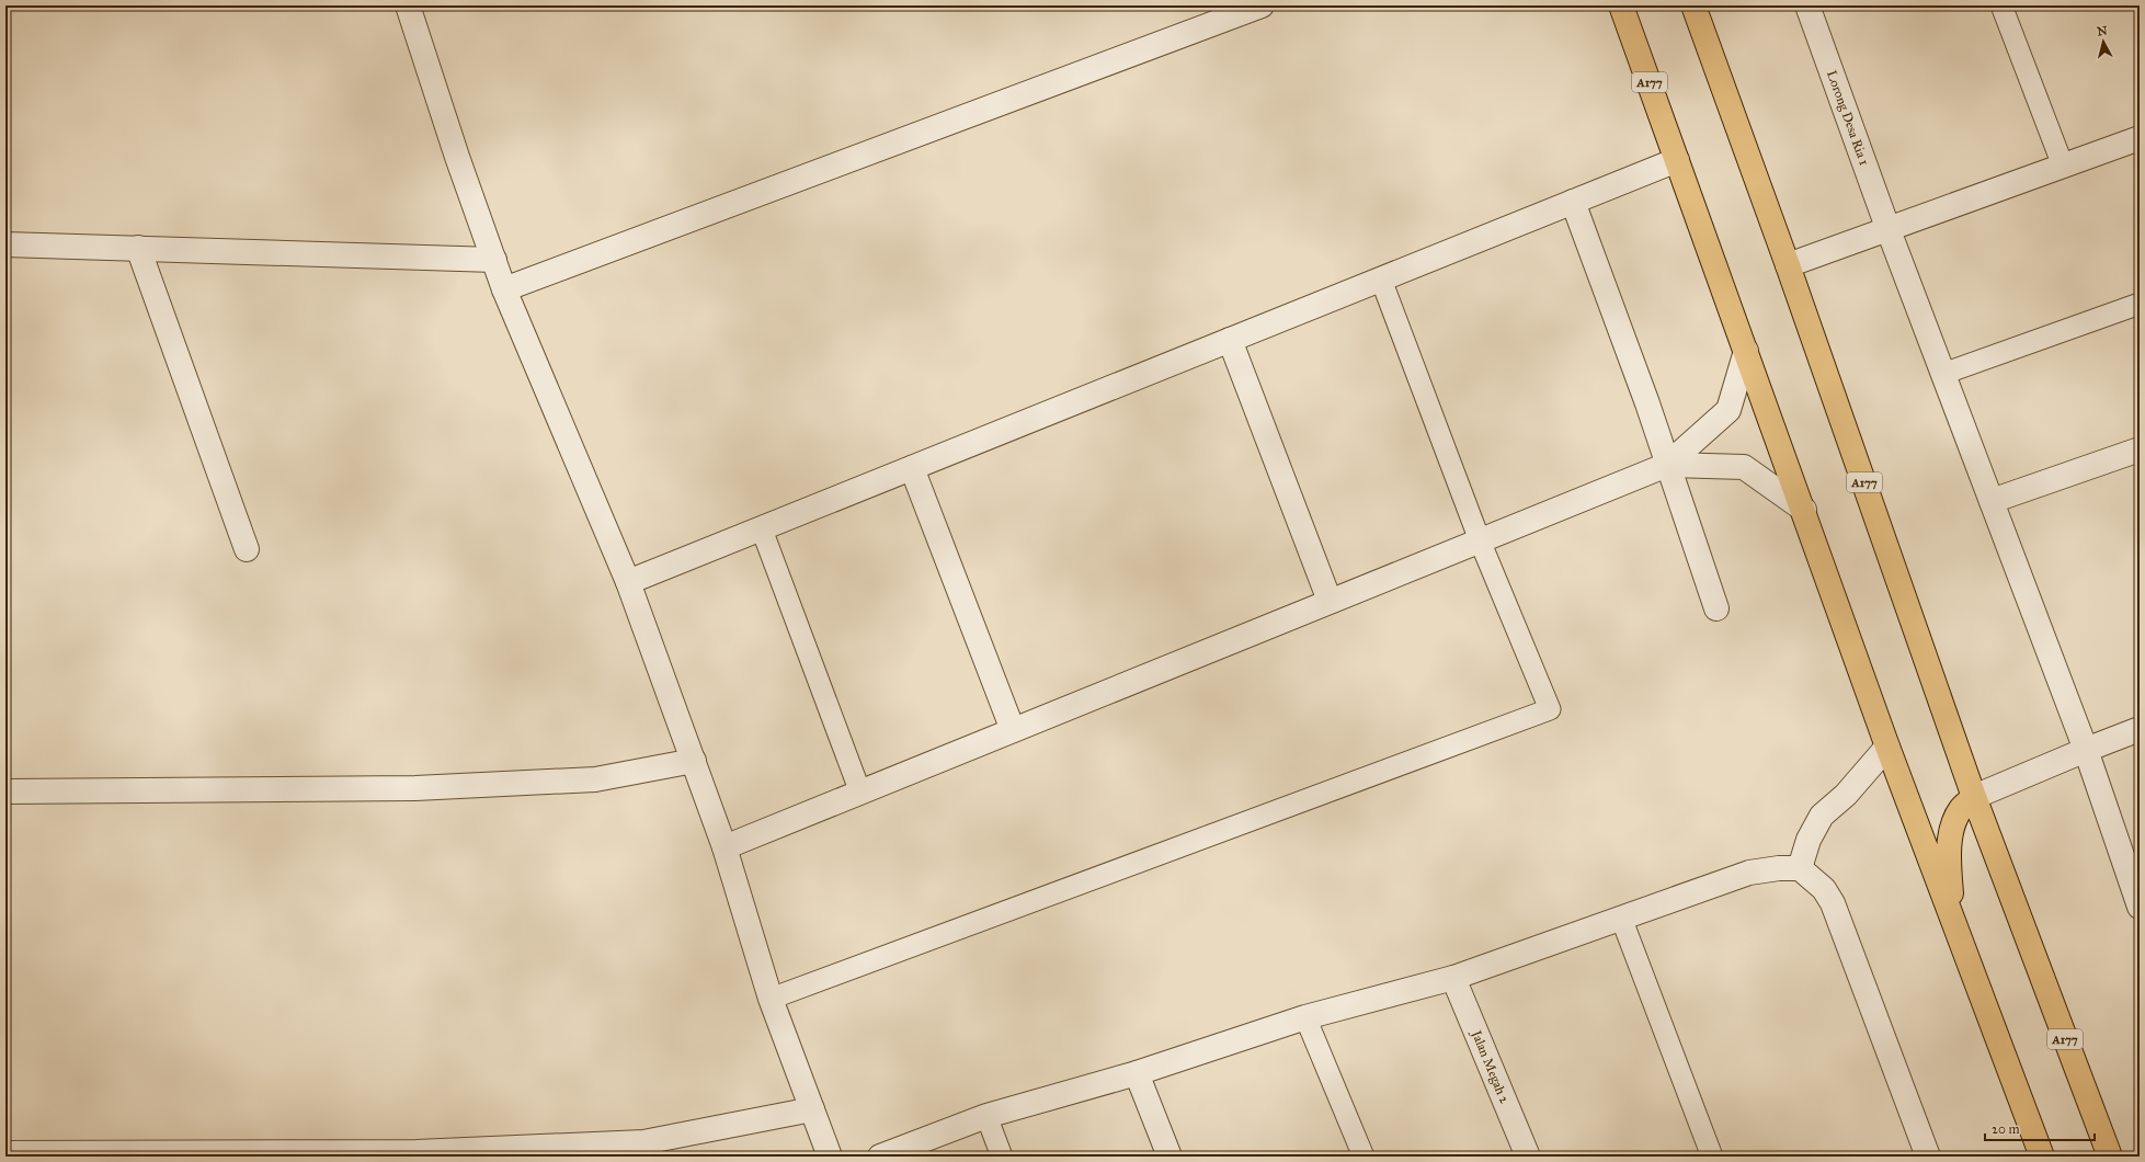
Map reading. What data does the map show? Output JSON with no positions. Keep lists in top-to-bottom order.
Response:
{
  "streets": {
    "highway": ["A177"],
    "street": ["Lorong Desa Ria 1", "Jalan Megah 2"]
  },
  "scale_bar": "20 m",
  "north": "top"
}
